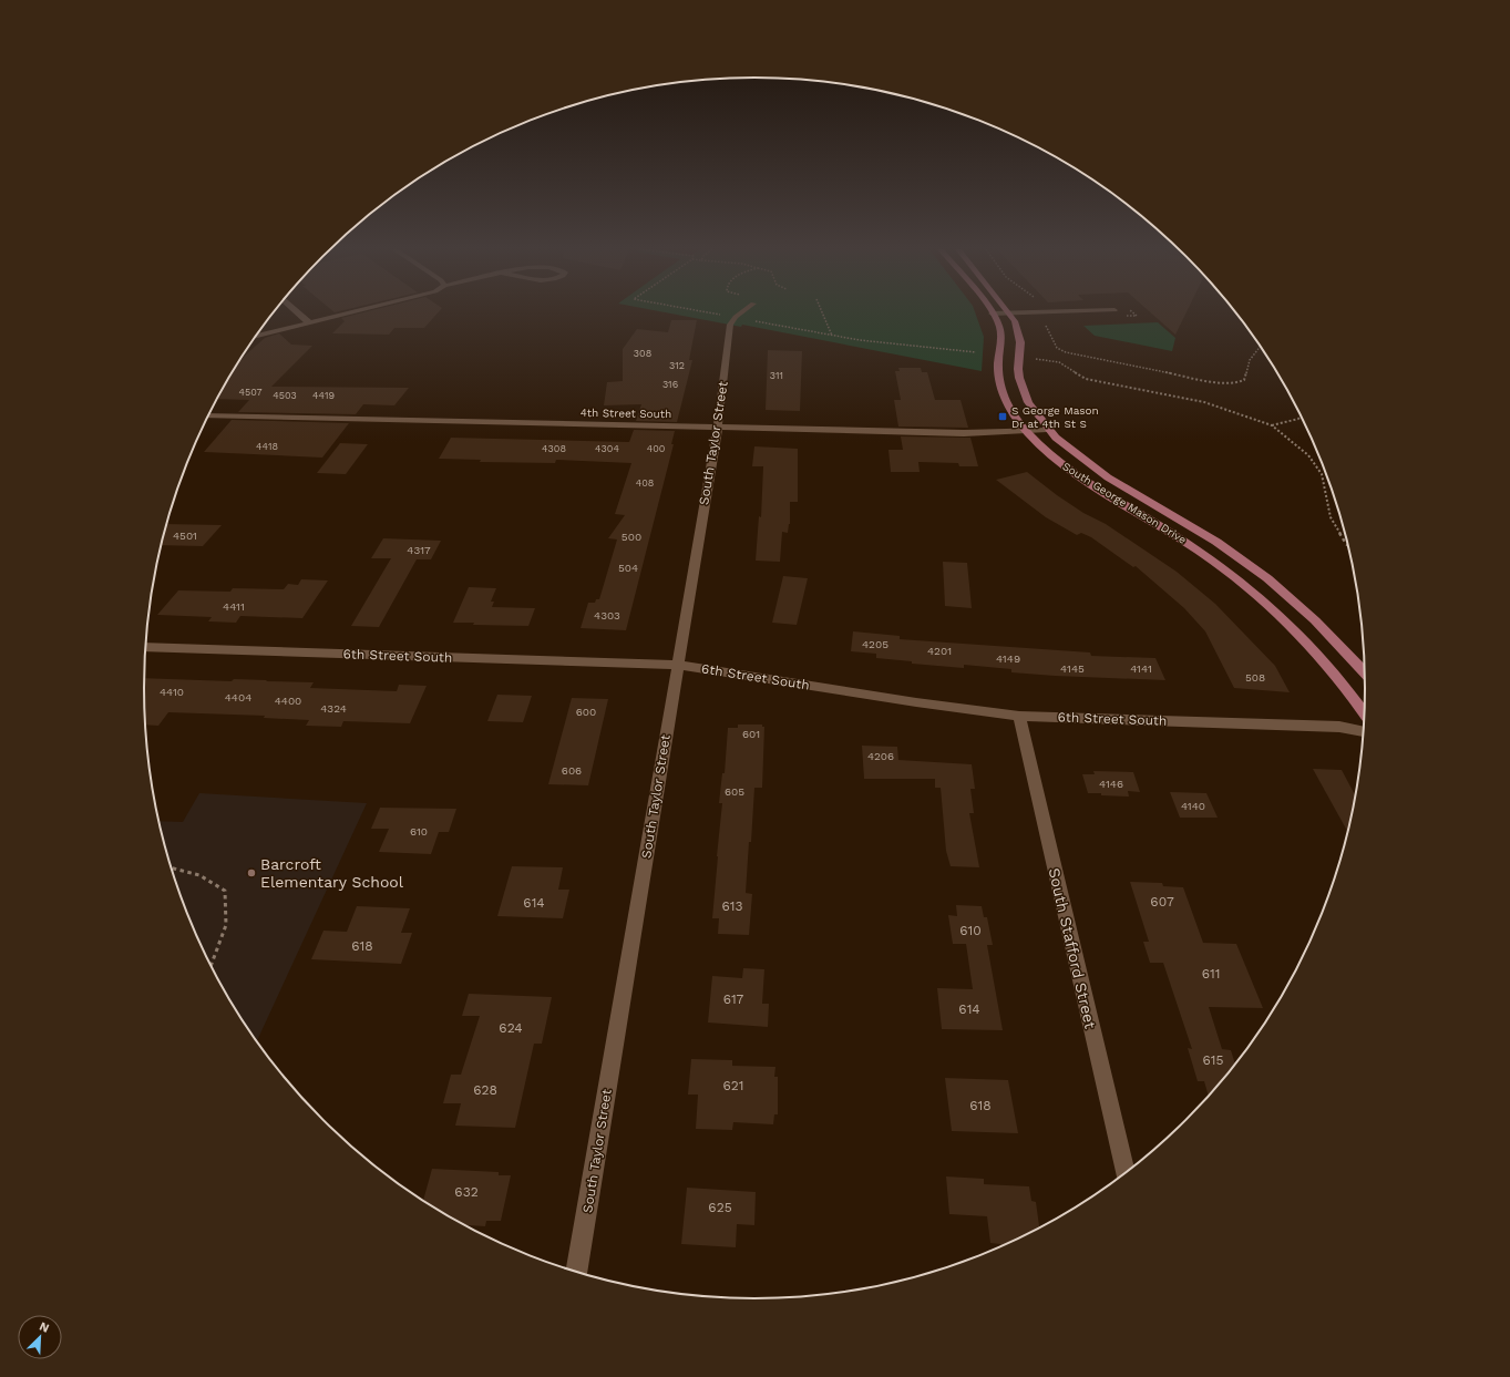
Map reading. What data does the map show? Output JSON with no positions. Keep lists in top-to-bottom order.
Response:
{
  "streets": {
    "main road": ["South George Mason Drive"],
    "street": [
      "4th Street South",
      "South Taylor Street",
      "6th Street South",
      "South Stafford Street"
    ]
  },
  "crossings": [
    ["4th Street South", "South Taylor Street"],
    ["4th Street South", "South George Mason Drive"],
    ["South Taylor Street", "6th Street South"],
    ["6th Street South", "South Stafford Street"]
  ],
  "places": {
    "transit": ["S George Mason Dr at 4th St S"],
    "other": ["Barcroft Elementary School"]
  },
  "house_numbers": [
    "308",
    "312",
    "311",
    "316",
    "4507",
    "4503",
    "4419",
    "4418",
    "4308",
    "4304",
    "400",
    "408",
    "4501",
    "500",
    "4317",
    "504",
    "4411",
    "4303",
    "4205",
    "4201",
    "4149",
    "4145",
    "4141",
    "508",
    "4410",
    "4404",
    "4400",
    "4324",
    "600",
    "601",
    "4206",
    "606",
    "4146",
    "605",
    "4140",
    "610",
    "607",
    "614",
    "613",
    "610",
    "618",
    "611",
    "617",
    "614",
    "624",
    "615",
    "621",
    "628",
    "618",
    "632",
    "625"
  ],
  "north": "top right"
}
